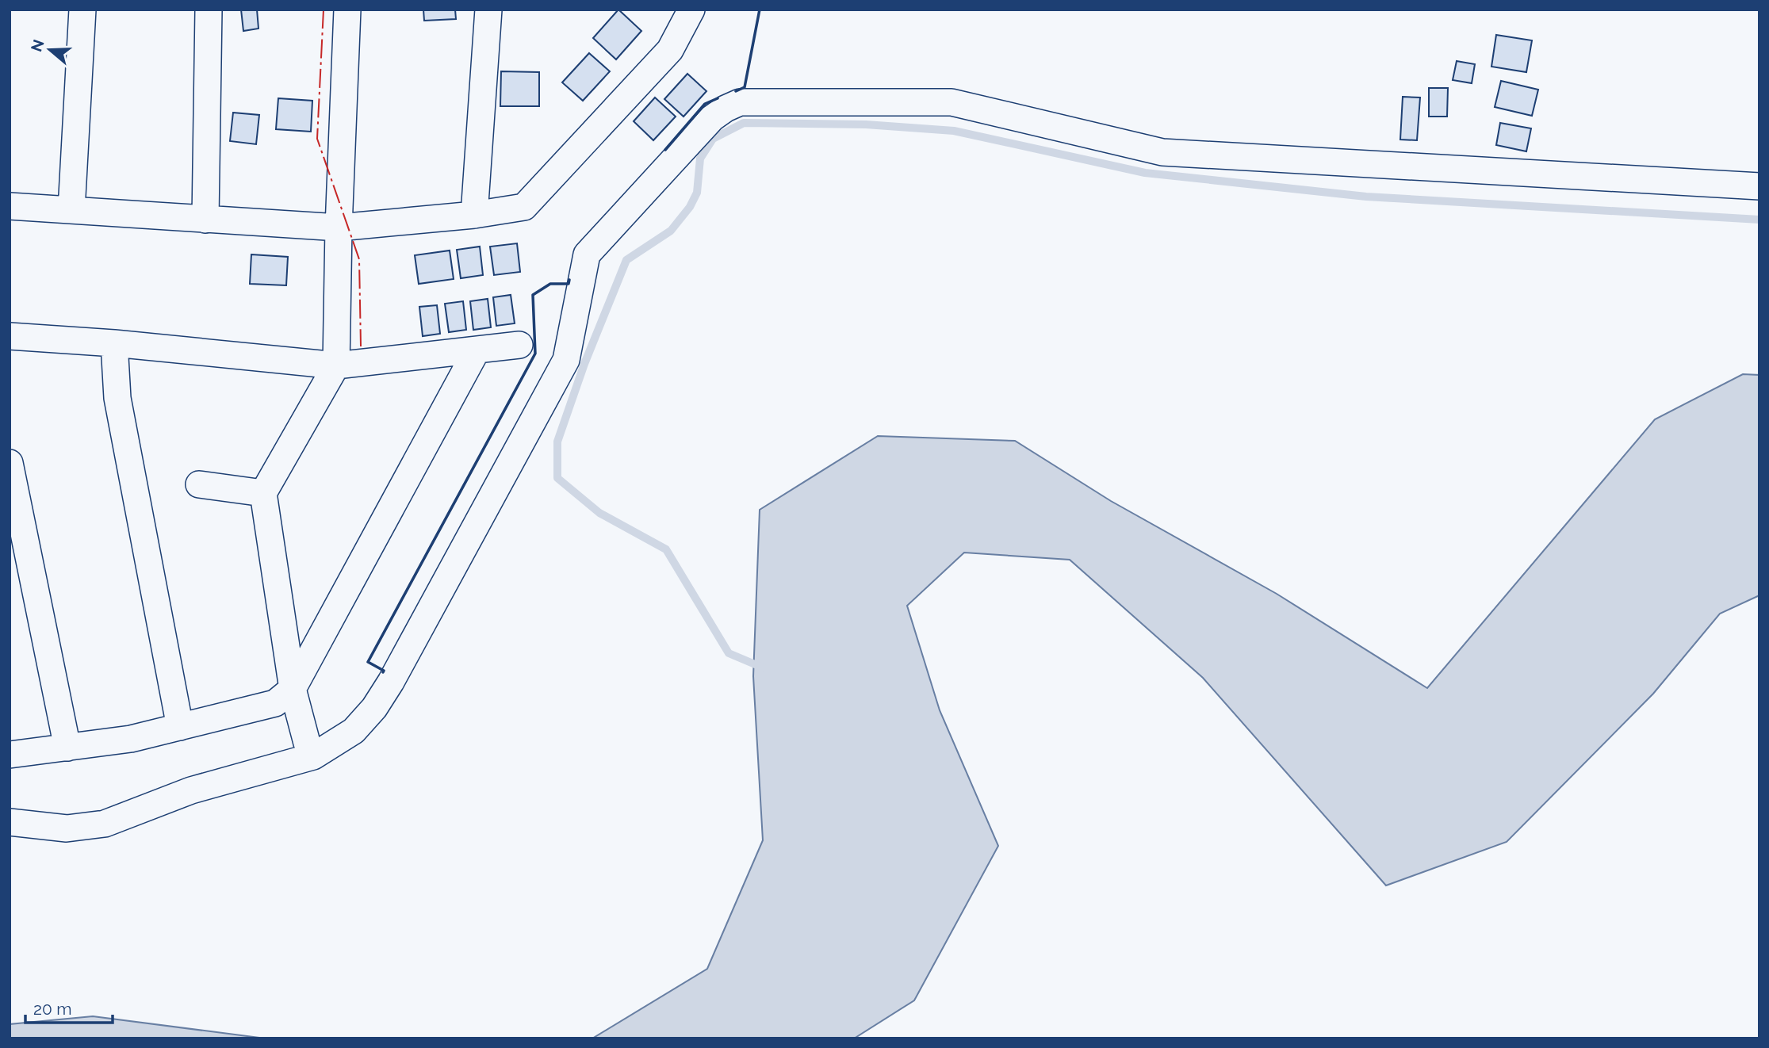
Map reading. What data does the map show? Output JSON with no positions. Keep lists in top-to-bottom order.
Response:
{
  "scale_bar": "20 m",
  "north": "left"
}
